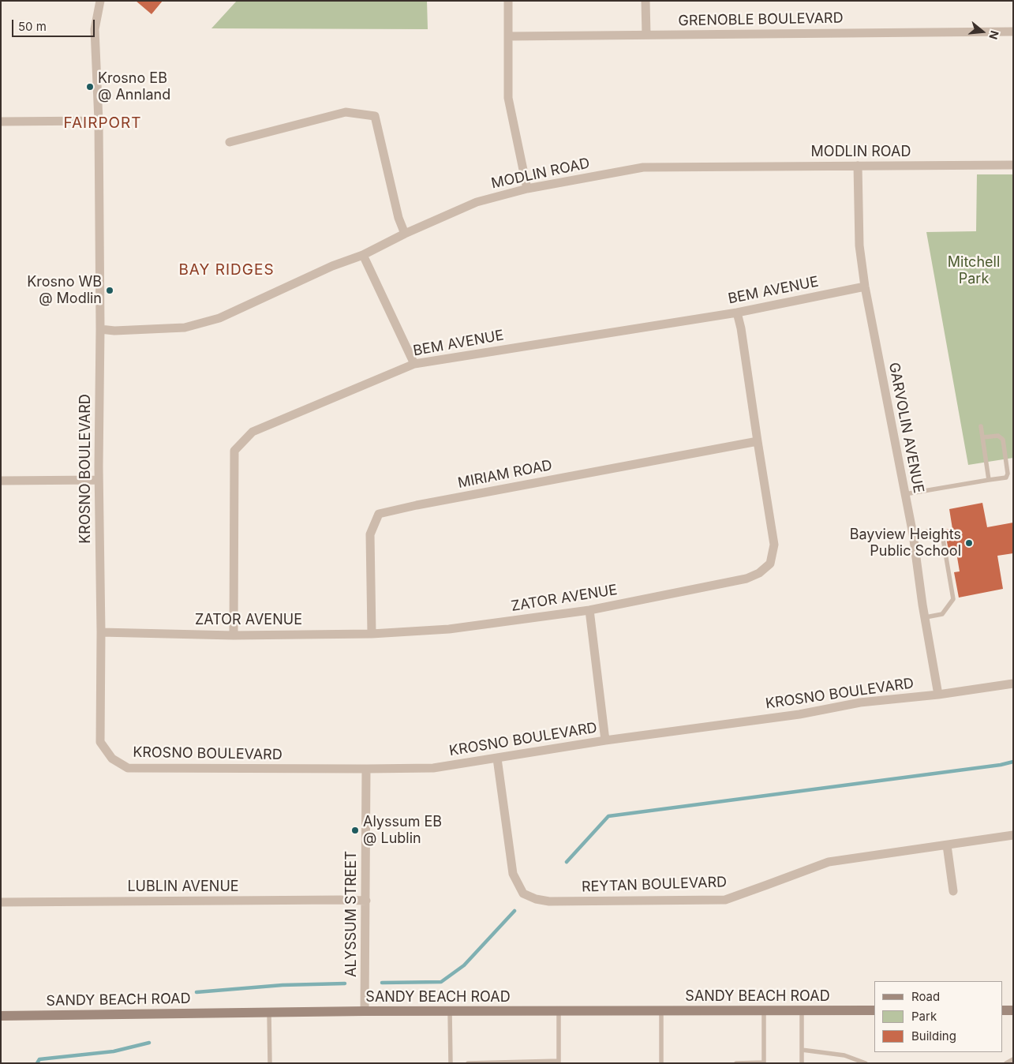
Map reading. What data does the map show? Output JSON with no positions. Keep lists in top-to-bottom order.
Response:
{
  "streets": {
    "street": [
      "GRENOBLE BOULEVARD",
      "MODLIN ROAD",
      "BEM AVENUE",
      "GARVOLIN AVENUE",
      "KROSNO BOULEVARD",
      "MIRIAM ROAD",
      "ZATOR AVENUE",
      "REYTAN BOULEVARD",
      "LUBLIN AVENUE",
      "ALYSSUM STREET",
      "SANDY BEACH ROAD"
    ]
  },
  "crossings": [
    ["MODLIN ROAD", "GARVOLIN AVENUE"],
    ["MODLIN ROAD", "KROSNO BOULEVARD"],
    ["BEM AVENUE", "GARVOLIN AVENUE"],
    ["BEM AVENUE", "ZATOR AVENUE"],
    ["GARVOLIN AVENUE", "KROSNO BOULEVARD"],
    ["KROSNO BOULEVARD", "ZATOR AVENUE"],
    ["KROSNO BOULEVARD", "REYTAN BOULEVARD"],
    ["KROSNO BOULEVARD", "ALYSSUM STREET"],
    ["MIRIAM ROAD", "ZATOR AVENUE"],
    ["LUBLIN AVENUE", "ALYSSUM STREET"],
    ["ALYSSUM STREET", "SANDY BEACH ROAD"]
  ],
  "districts": ["FAIRPORT", "BAY RIDGES"],
  "parks": ["Mitchell Park"],
  "places": [
    "Krosno EB @ Annland",
    "Krosno WB @ Modlin",
    "Bayview Heights Public School",
    "Alyssum EB @ Lublin"
  ],
  "legend": ["Road", "Park", "Building"],
  "scale_bar": "50 m",
  "north": "right"
}
